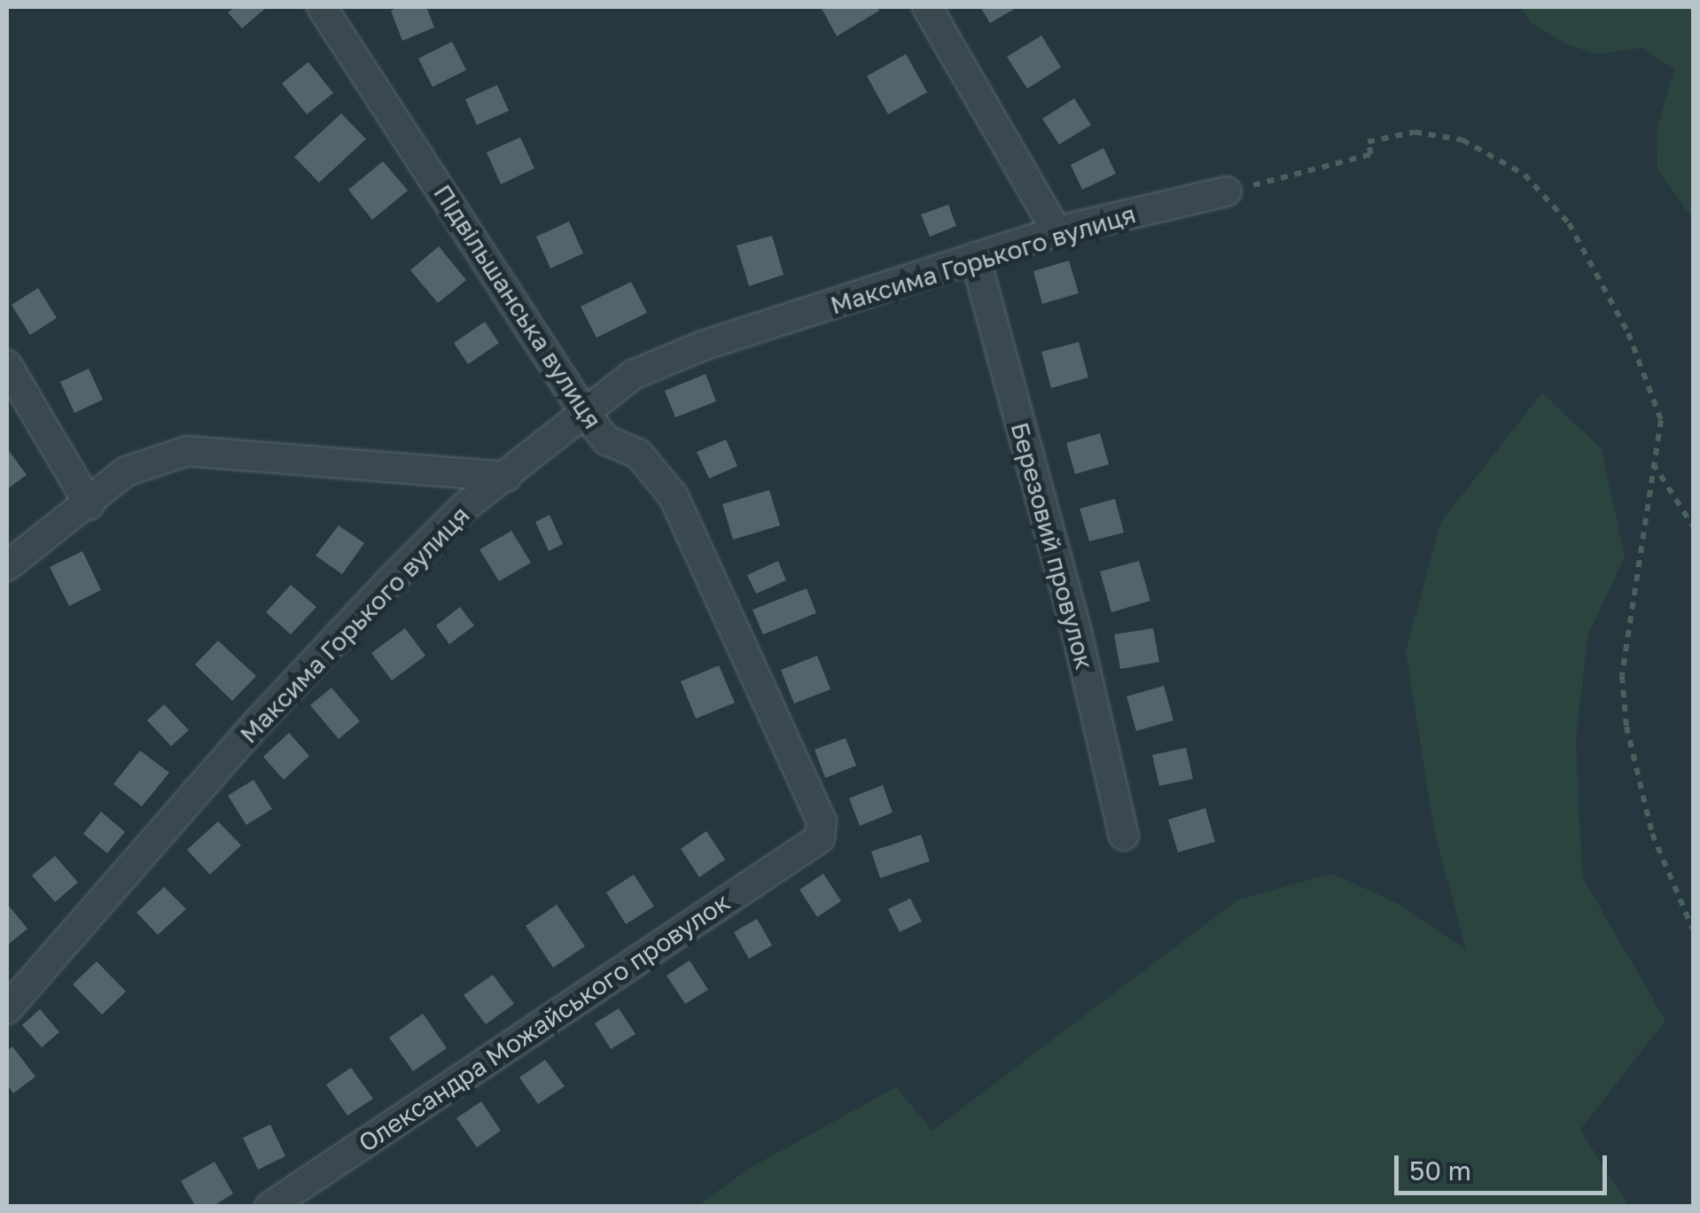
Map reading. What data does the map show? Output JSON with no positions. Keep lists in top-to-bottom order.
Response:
{
  "streets": {
    "street": [
      "Максима Горького вулиця",
      "Підвільшанська вулиця",
      "Березовий провулок",
      "Олександра Можайського провулок"
    ]
  },
  "crossings": [
    ["Максима Горького вулиця", "Підвільшанська вулиця"],
    ["Максима Горького вулиця", "Березовий провулок"],
    ["Підвільшанська вулиця", "Олександра Можайського провулок"]
  ],
  "scale_bar": "50 m"
}
